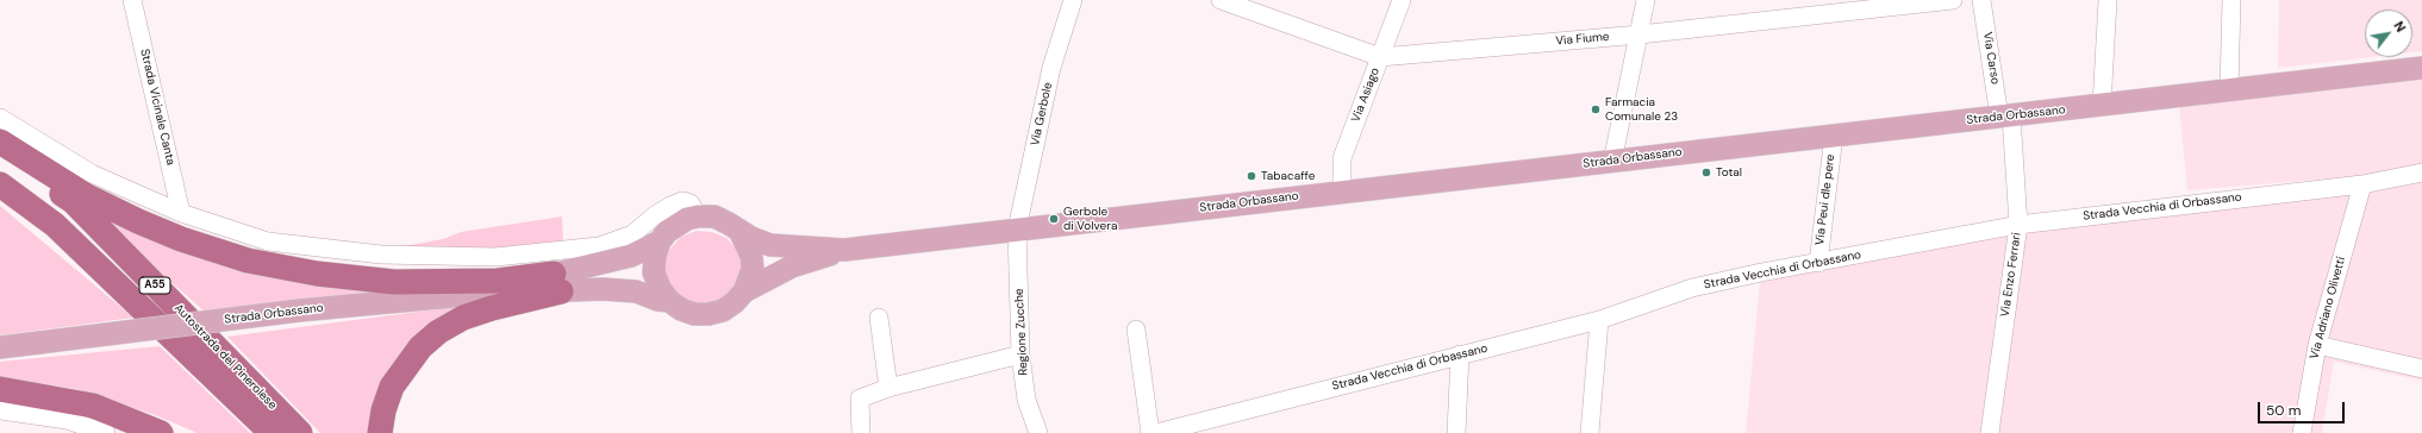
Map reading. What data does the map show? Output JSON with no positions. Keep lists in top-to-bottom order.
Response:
{
  "streets": {
    "highway": ["A55", "Autostrada del Pinerolese"],
    "main road": ["Strada Orbassano"],
    "street": [
      "Via Fiume",
      "Via Carso",
      "Via Asiago",
      "Strada Vicinale Canta",
      "Via Gerbole",
      "Via Peui dle pere",
      "Strada Vecchia di Orbassano",
      "Via Enzo Ferrari",
      "Via Adriano Olivetti",
      "Regione Zucche"
    ]
  },
  "crossings": [
    ["Via Fiume", "Via Asiago"],
    ["Via Carso", "Strada Orbassano"],
    ["Via Carso", "Via Enzo Ferrari"],
    ["Via Asiago", "Strada Orbassano"],
    ["Via Gerbole", "Strada Orbassano"],
    ["Via Gerbole", "Regione Zucche"],
    ["Strada Orbassano", "Via Peui dle pere"],
    ["Strada Orbassano", "Via Enzo Ferrari"],
    ["Strada Orbassano", "Regione Zucche"],
    ["Via Peui dle pere", "Strada Vecchia di Orbassano"],
    ["Strada Vecchia di Orbassano", "Via Enzo Ferrari"],
    ["Strada Vecchia di Orbassano", "Via Adriano Olivetti"]
  ],
  "places": [
    "Farmacia Comunale 23",
    "Total",
    "Tabacaffe",
    "Gerbole di Volvera"
  ],
  "scale_bar": "50 m",
  "north": "top right"
}
